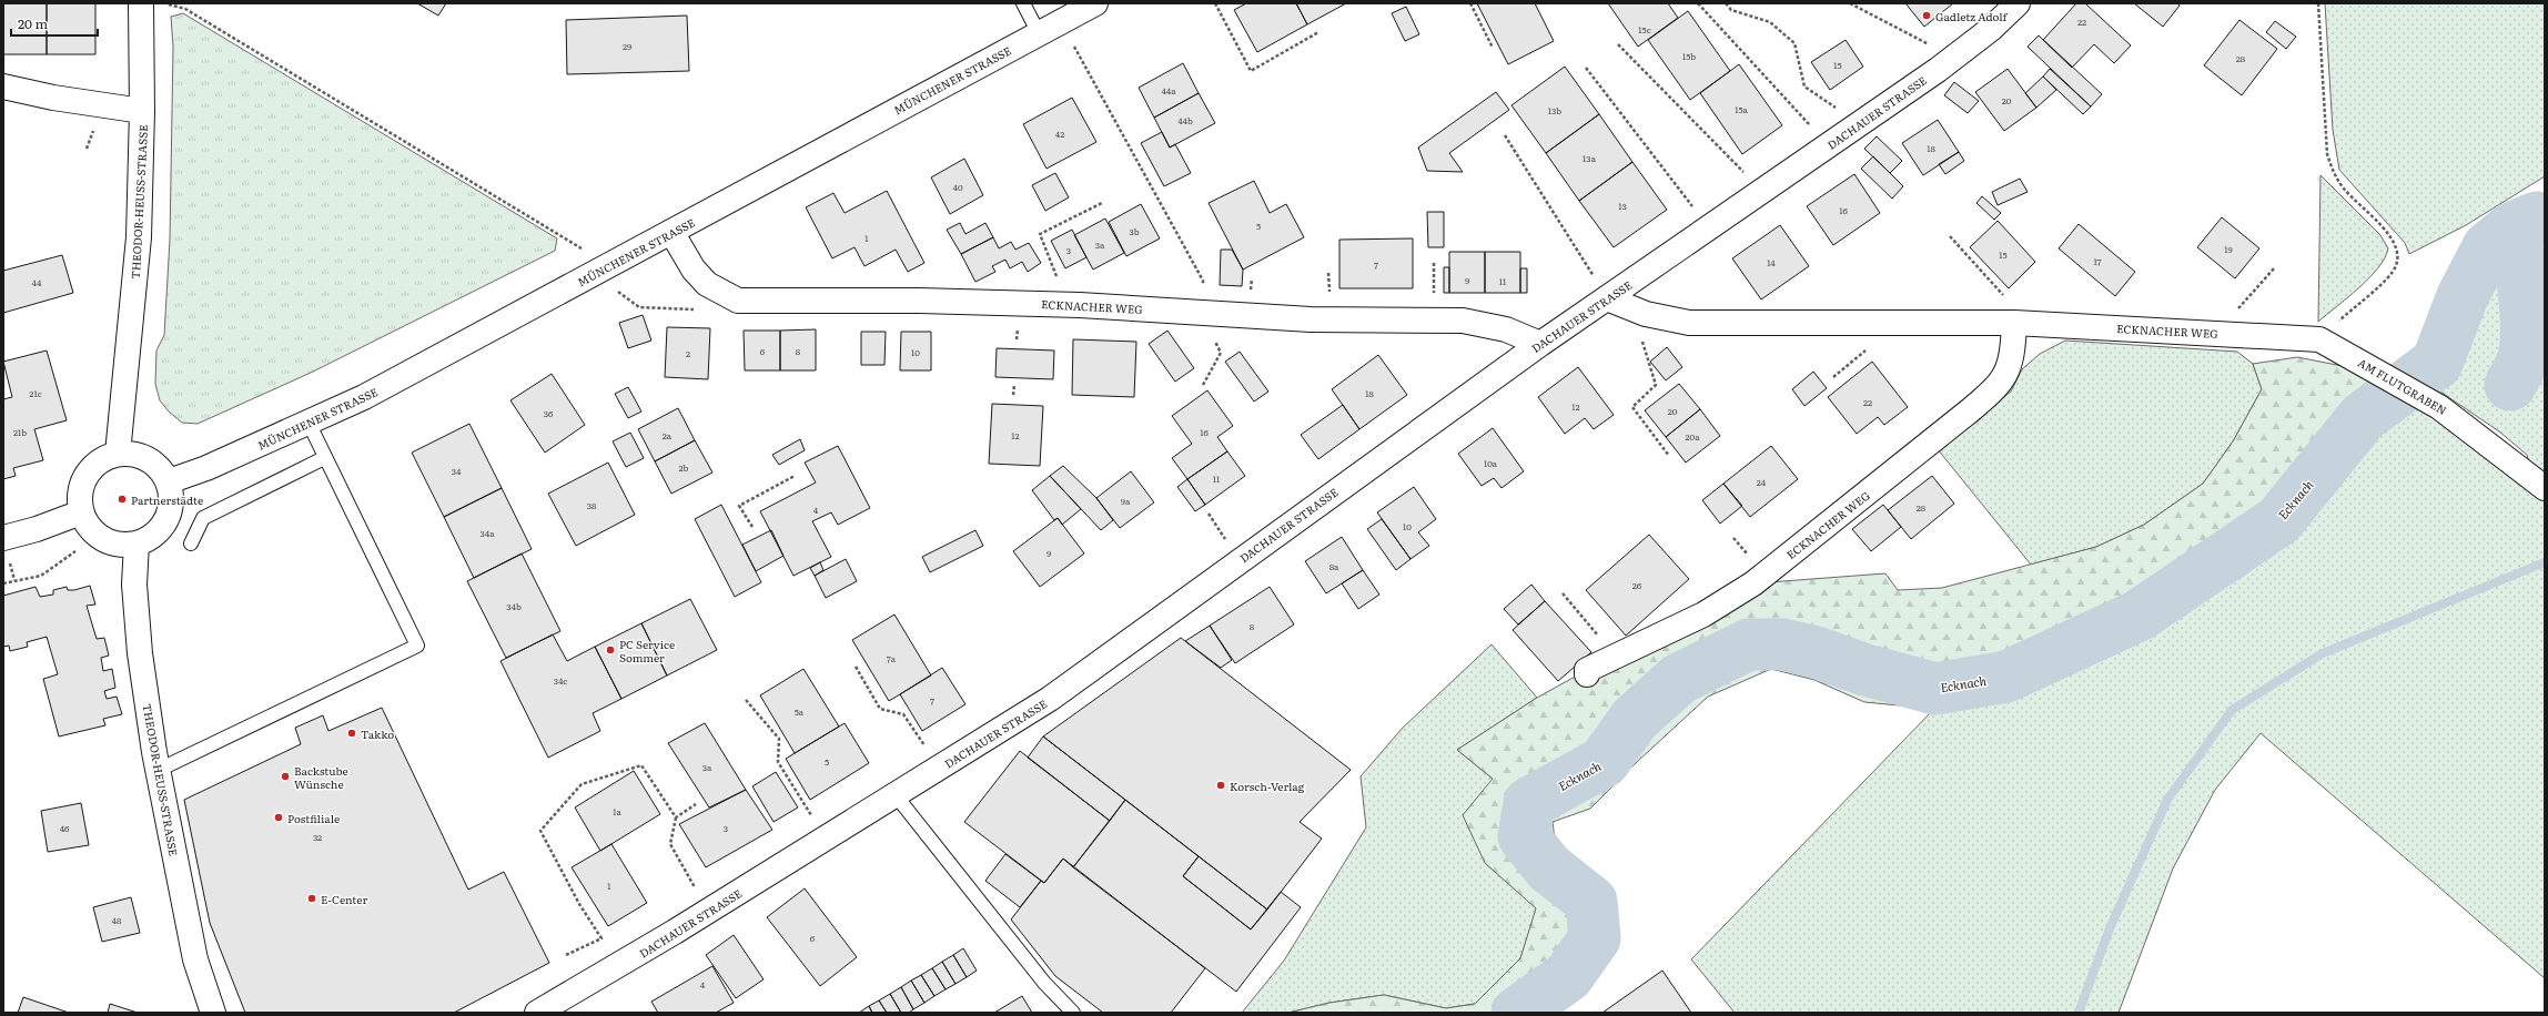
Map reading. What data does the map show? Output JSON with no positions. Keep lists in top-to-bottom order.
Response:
{
  "streets": {
    "street": [
      "MÜNCHENER STRASSE",
      "DACHAUER STRASSE",
      "THEODOR-HEUSS-STRASSE",
      "ECKNACHER WEG",
      "AM FLUTGRABEN"
    ]
  },
  "crossings": [
    ["MÜNCHENER STRASSE", "THEODOR-HEUSS-STRASSE"],
    ["MÜNCHENER STRASSE", "ECKNACHER WEG"],
    ["DACHAUER STRASSE", "ECKNACHER WEG"],
    ["ECKNACHER WEG", "AM FLUTGRABEN"]
  ],
  "water": ["Ecknach"],
  "places": [
    "Gadletz Adolf",
    "Partnerstädte",
    "PC Service Sommer",
    "Takko",
    "Backstube Wünsche",
    "Korsch-Verlag",
    "Postfiliale",
    "E-Center"
  ],
  "house_numbers": [
    "22",
    "15c",
    "29",
    "15b",
    "28",
    "15",
    "44a",
    "20",
    "15a",
    "13b",
    "44b",
    "42",
    "18",
    "13a",
    "40",
    "13",
    "16",
    "5",
    "3b",
    "1",
    "3a",
    "19",
    "3",
    "15",
    "17",
    "14",
    "7",
    "9",
    "11",
    "44",
    "6",
    "8",
    "10",
    "2",
    "21c",
    "18",
    "22",
    "12",
    "20",
    "36",
    "21b",
    "16",
    "2a",
    "12",
    "20a",
    "10a",
    "2b",
    "34",
    "11",
    "24",
    "9a",
    "38",
    "28",
    "4",
    "10",
    "34a",
    "9",
    "8a",
    "26",
    "34b",
    "8",
    "7a",
    "34c",
    "7",
    "5a",
    "5",
    "3a",
    "1a",
    "46",
    "3",
    "32",
    "1",
    "48",
    "6",
    "4"
  ],
  "scale_bar": "20 m"
}
